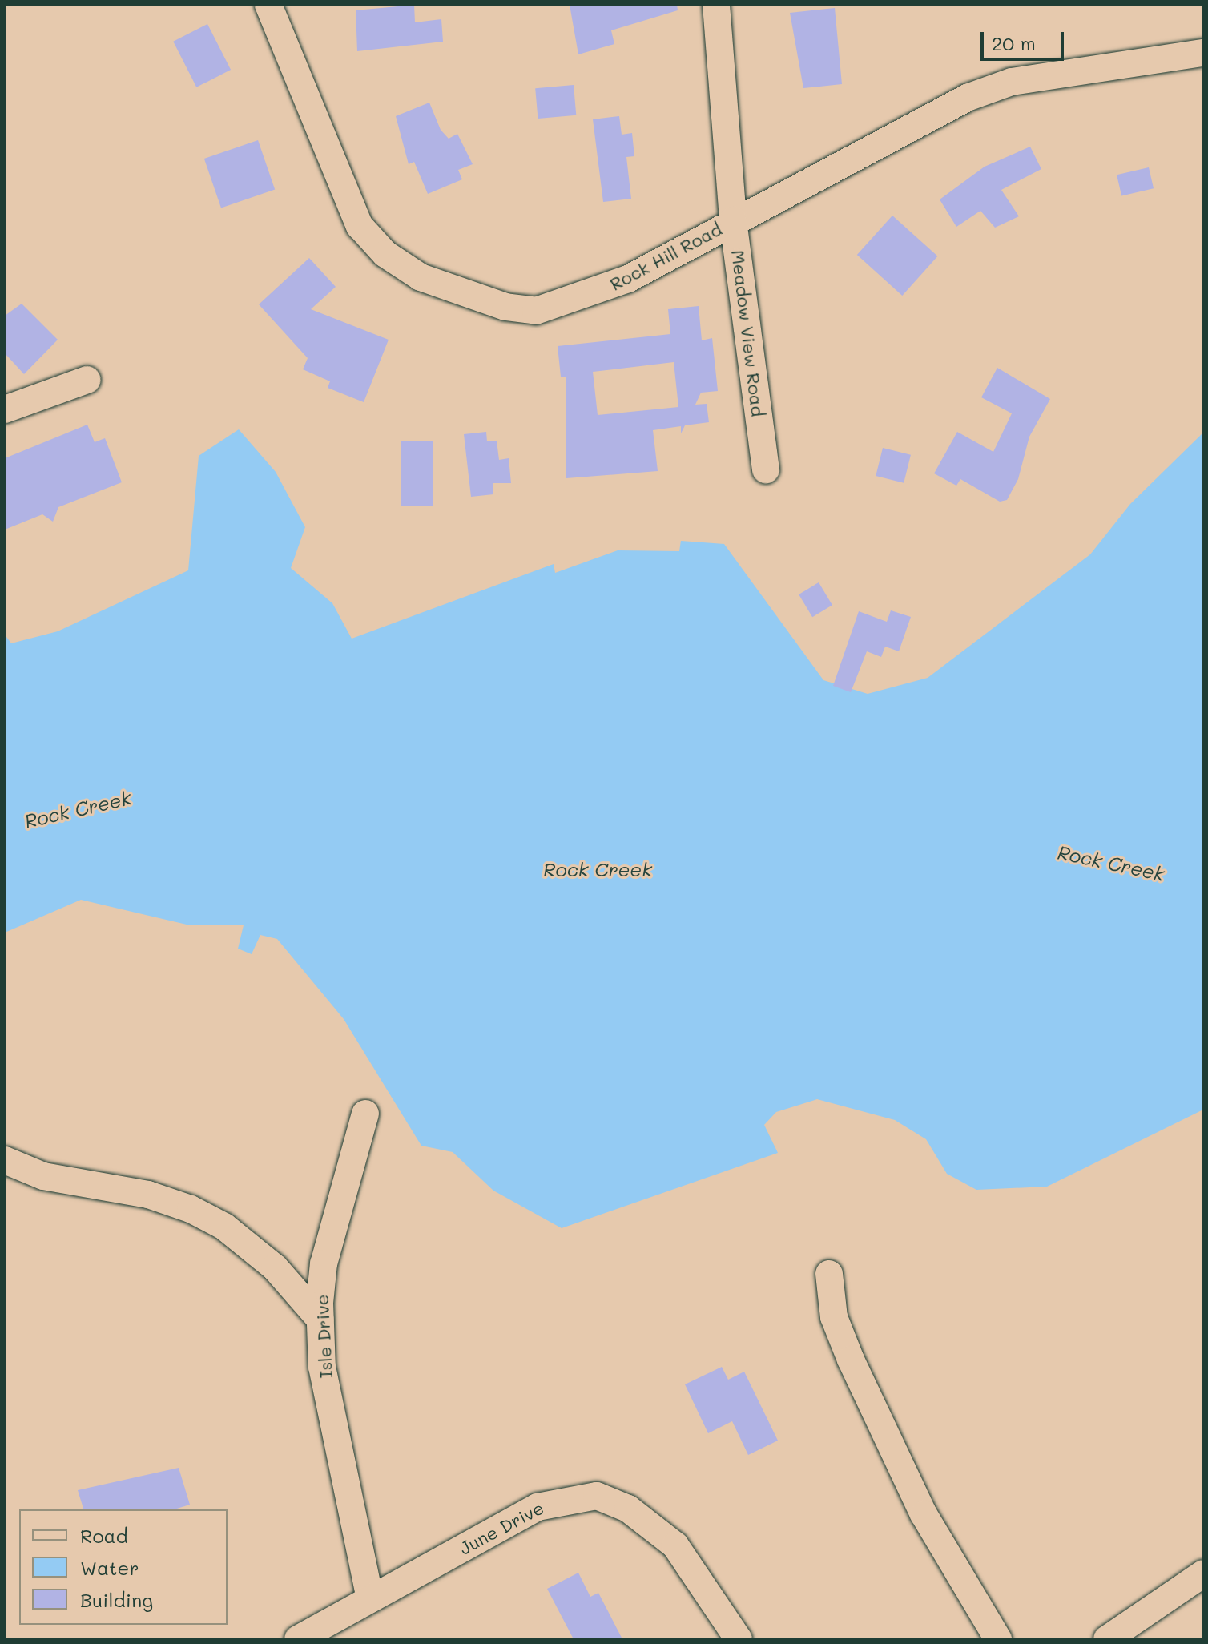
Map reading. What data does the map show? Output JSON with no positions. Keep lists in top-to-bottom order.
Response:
{
  "streets": {
    "street": [
      "Rock Hill Road",
      "Meadow View Road",
      "Isle Drive",
      "June Drive"
    ]
  },
  "crossings": [
    ["Rock Hill Road", "Meadow View Road"],
    ["Isle Drive", "June Drive"]
  ],
  "water": ["Rock Creek"],
  "legend": ["Road", "Water", "Building"],
  "scale_bar": "20 m"
}
